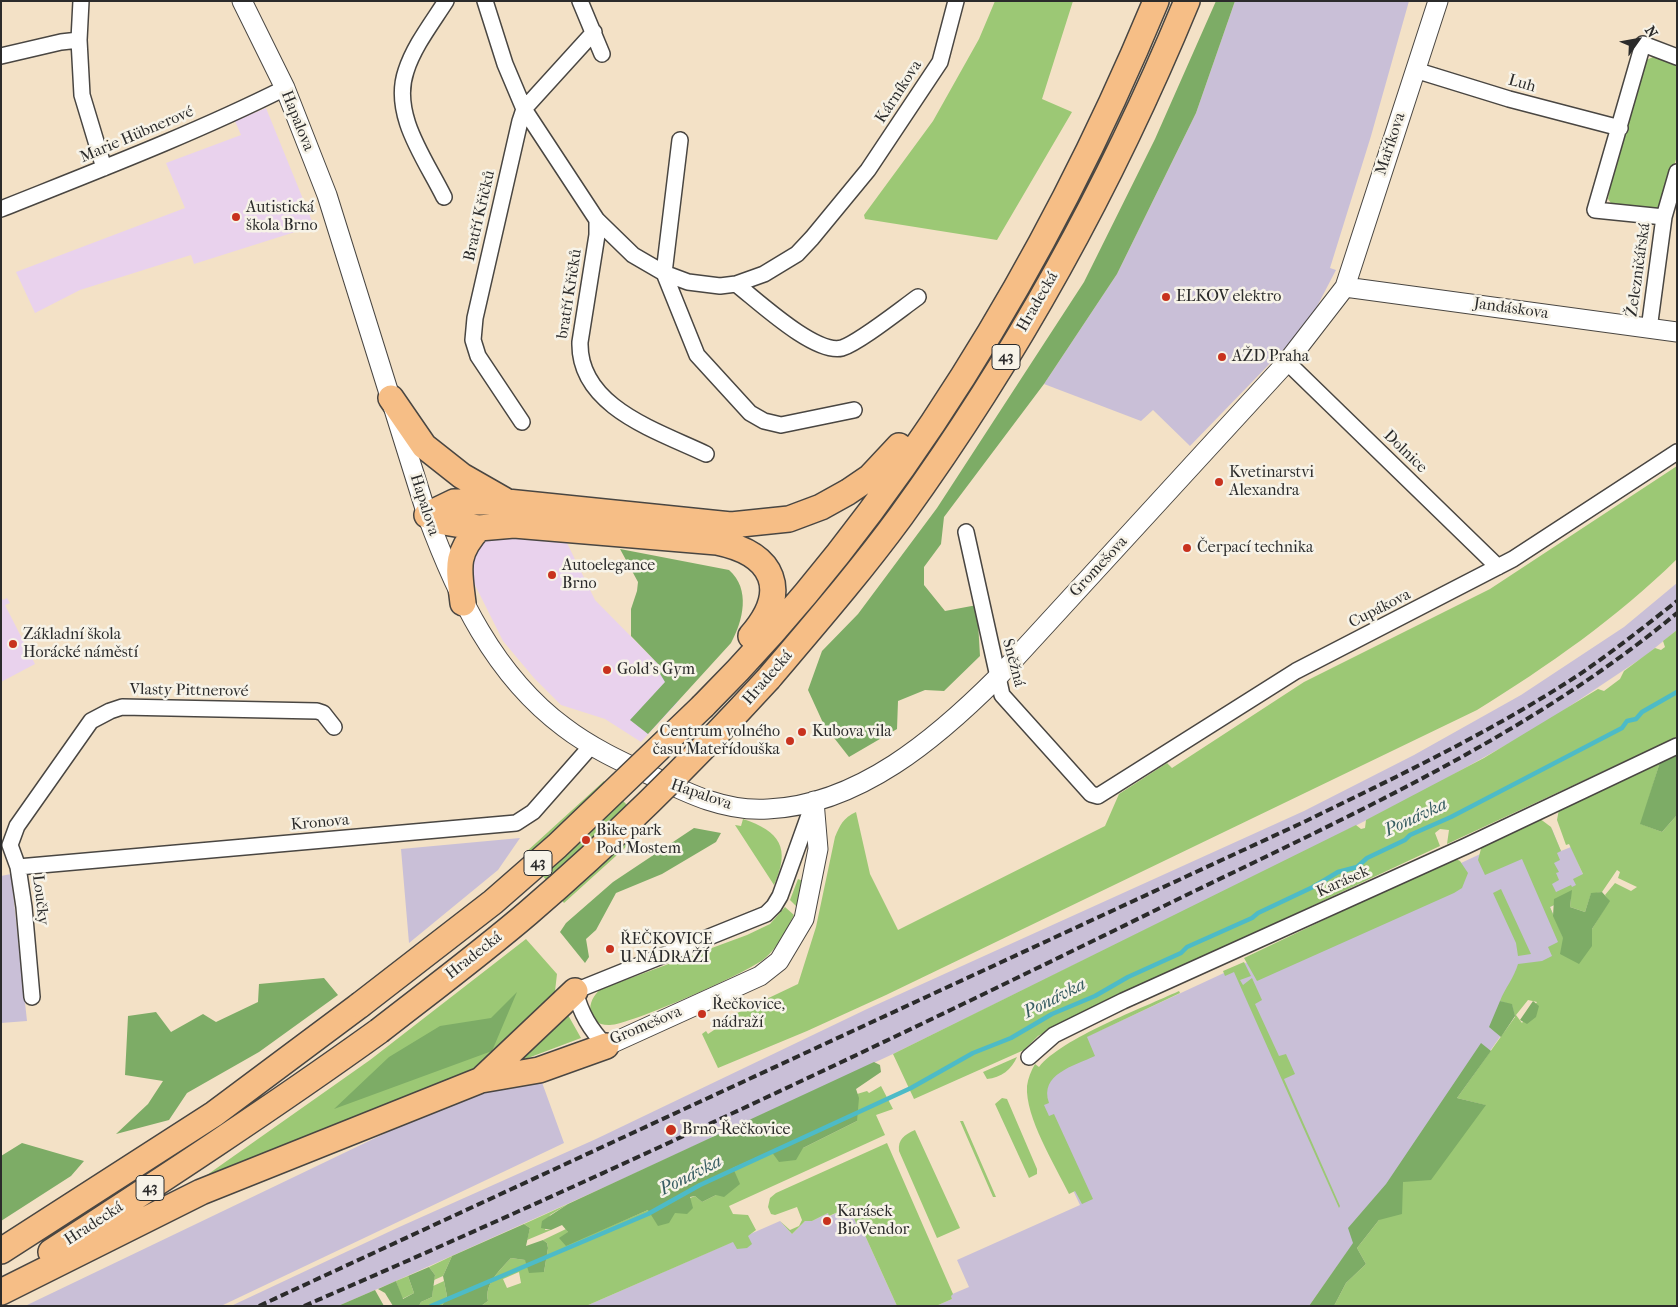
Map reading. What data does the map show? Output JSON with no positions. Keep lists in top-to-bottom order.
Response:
{
  "streets": {
    "highway": ["Hradecká", "43"],
    "street": [
      "Luh",
      "Kárníkova",
      "Hapalova",
      "Marie Hübnerové",
      "Maříkova",
      "Bratří Křičků",
      "Železničářská",
      "bratří Křičků",
      "Jandáskova",
      "Dolnice",
      "Gromešova",
      "Cupákova",
      "Sněžná",
      "Vlasty Pittnerové",
      "Kronova",
      "Karásek",
      "Loučky"
    ]
  },
  "crossings": [
    ["Luh", "Maříkova"],
    ["Hapalova", "Marie Hübnerové"],
    ["Hapalova", "Gromešova"],
    ["Hapalova", "Kronova"],
    ["Maříkova", "Jandáskova"],
    ["Maříkova", "Gromešova"],
    ["Železničářská", "Jandáskova"],
    ["Jandáskova", "Gromešova"],
    ["Dolnice", "Gromešova"],
    ["Dolnice", "Cupákova"],
    ["Gromešova", "Sněžná"],
    ["Cupákova", "Sněžná"],
    ["Vlasty Pittnerové", "Kronova"],
    ["Vlasty Pittnerové", "Loučky"],
    ["Kronova", "Loučky"]
  ],
  "water": ["Ponávka"],
  "places": [
    "Autistická škola Brno",
    "ELKOV elektro",
    "AŽD Praha",
    "Kvetinarstvi Alexandra",
    "Čerpací technika",
    "Autoelegance Brno",
    "Základní škola Horácké náměstí",
    "Gold's Gym",
    "Kubova vila",
    "Centrum volného času Mateřídouška",
    "Bike park Pod Mostem",
    "ŘEČKOVICE U NÁDRAŽÍ",
    "Řečkovice, nádraží",
    "Brno-Řečkovice",
    "Karásek BioVendor"
  ],
  "north": "top right"
}
